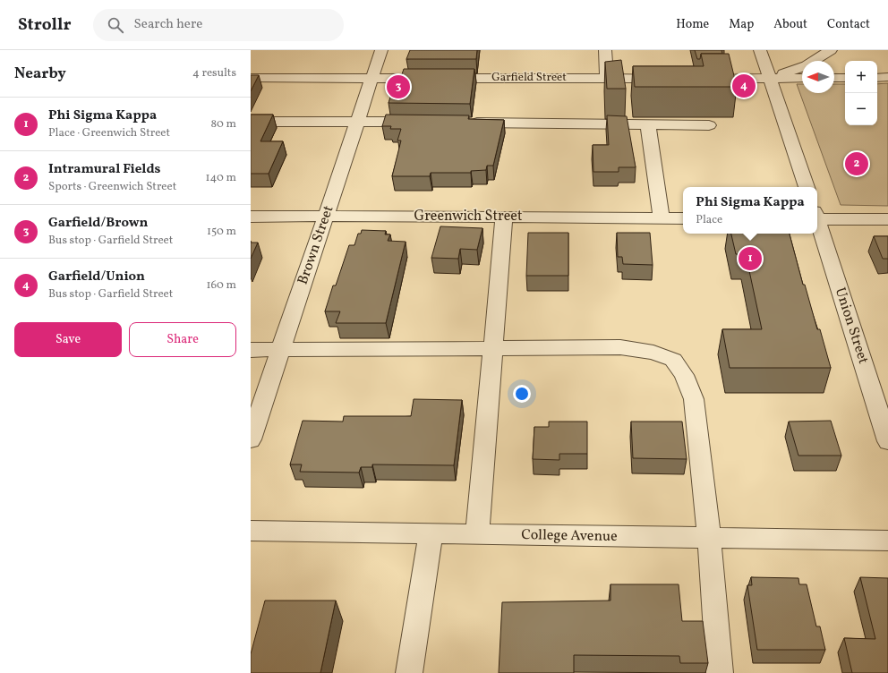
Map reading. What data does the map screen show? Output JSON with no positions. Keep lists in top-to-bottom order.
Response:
{
  "streets": {
    "street": [
      "Garfield Street",
      "Greenwich Street",
      "Brown Street",
      "Union Street",
      "College Avenue"
    ]
  },
  "crossings": [
    ["Garfield Street", "Brown Street"],
    ["Greenwich Street", "Brown Street"]
  ],
  "north": "left",
  "page": {
    "header": "Strollr",
    "search": "Search here",
    "nav": [
      "Home",
      "Map",
      "About",
      "Contact"
    ],
    "heading": ["Nearby", "4 results"],
    "map_buttons": ["+", "−"],
    "pins": [
      "4",
      "3",
      "2",
      "1"
    ],
    "list": [
      {
        "mark": "1",
        "name": "Phi Sigma Kappa",
        "note": "Place · Greenwich Street",
        "value": "80 m"
      },
      {
        "mark": "2",
        "name": "Intramural Fields",
        "note": "Sports · Greenwich Street",
        "value": "140 m"
      },
      {
        "mark": "3",
        "name": "Garfield/Brown",
        "note": "Bus stop · Garfield Street",
        "value": "150 m"
      },
      {
        "mark": "4",
        "name": "Garfield/Union",
        "note": "Bus stop · Garfield Street",
        "value": "160 m"
      }
    ],
    "popup": ["Phi Sigma Kappa", "Place"],
    "buttons": ["Save", "Share"]
  }
}
